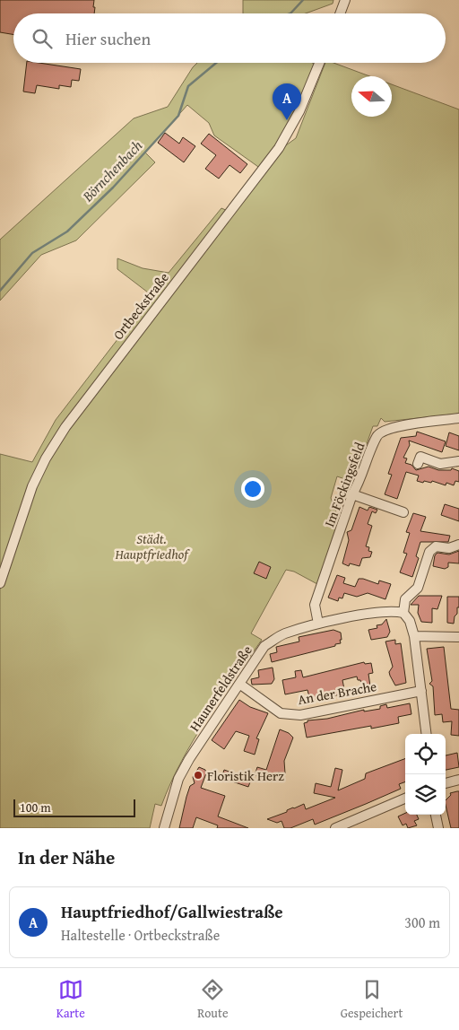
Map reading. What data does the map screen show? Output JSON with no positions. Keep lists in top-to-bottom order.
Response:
{
  "streets": {
    "street": [
      "Ortbeckstraße",
      "Im Föckingsfeld",
      "Haunerfeldstraße",
      "An der Brache"
    ]
  },
  "crossings": [
    ["Im Föckingsfeld", "Haunerfeldstraße"],
    ["Haunerfeldstraße", "An der Brache"]
  ],
  "water": ["Börnchenbach"],
  "parks": ["Städt. Hauptfriedhof"],
  "places": ["Floristik Herz"],
  "scale_bar": "100 m",
  "north": "left",
  "page": {
    "search": "Hier suchen",
    "pins": "A",
    "scale": "100 m",
    "heading": "In der Nähe",
    "list": [
      {
        "mark": "A",
        "name": "Hauptfriedhof/Gallwiestraße",
        "note": "Haltestelle · Ortbeckstraße",
        "value": "300 m"
      }
    ],
    "nav": ["Karte", "Route", "Gespeichert"]
  }
}
